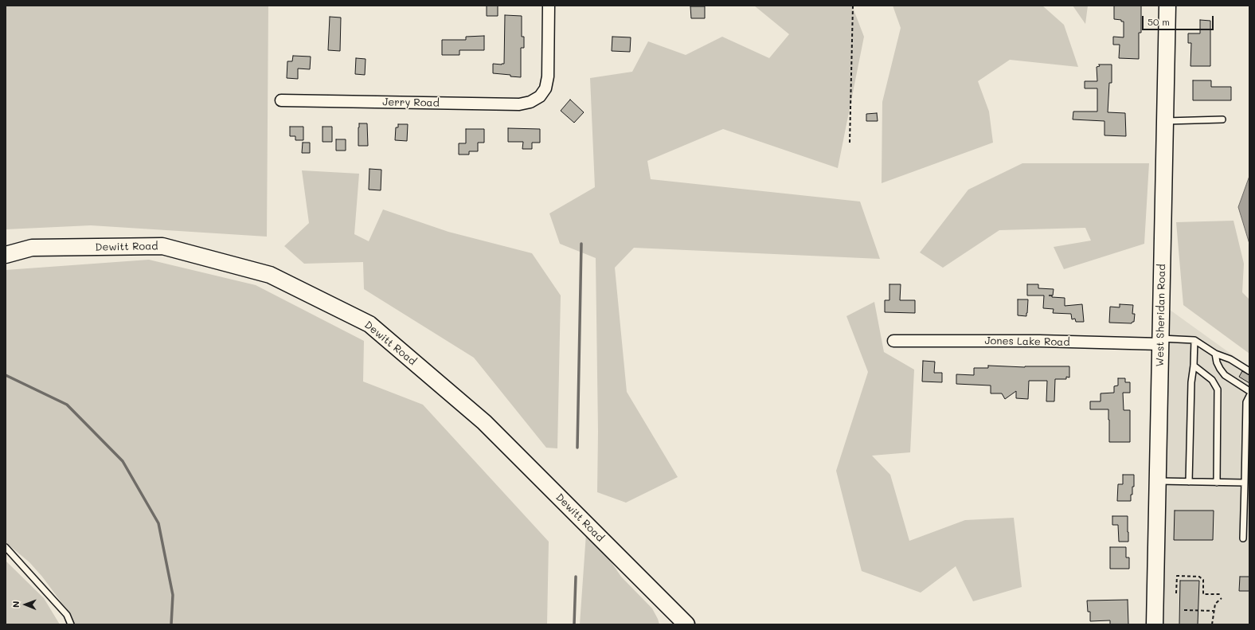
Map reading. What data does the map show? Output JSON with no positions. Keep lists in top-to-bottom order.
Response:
{
  "streets": {
    "street": [
      "Jerry Road",
      "Dewitt Road",
      "West Sheridan Road",
      "Jones Lake Road"
    ]
  },
  "crossings": [
    ["West Sheridan Road", "Jones Lake Road"]
  ],
  "scale_bar": "50 m",
  "north": "left"
}
